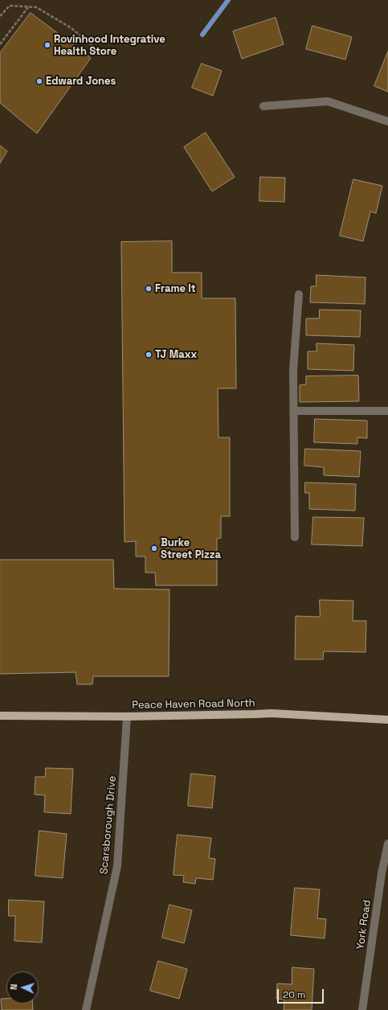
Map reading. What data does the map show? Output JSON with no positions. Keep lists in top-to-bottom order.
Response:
{
  "streets": {
    "main road": ["Peace Haven Road North"],
    "street": ["Scarsborough Drive", "York Road"]
  },
  "crossings": [
    ["Peace Haven Road North", "Scarsborough Drive"]
  ],
  "places": [
    "Rovinhood Integrative Health Store",
    "Edward Jones",
    "Frame It",
    "TJ Maxx",
    "Burke Street Pizza"
  ],
  "scale_bar": "20 m",
  "north": "left"
}
